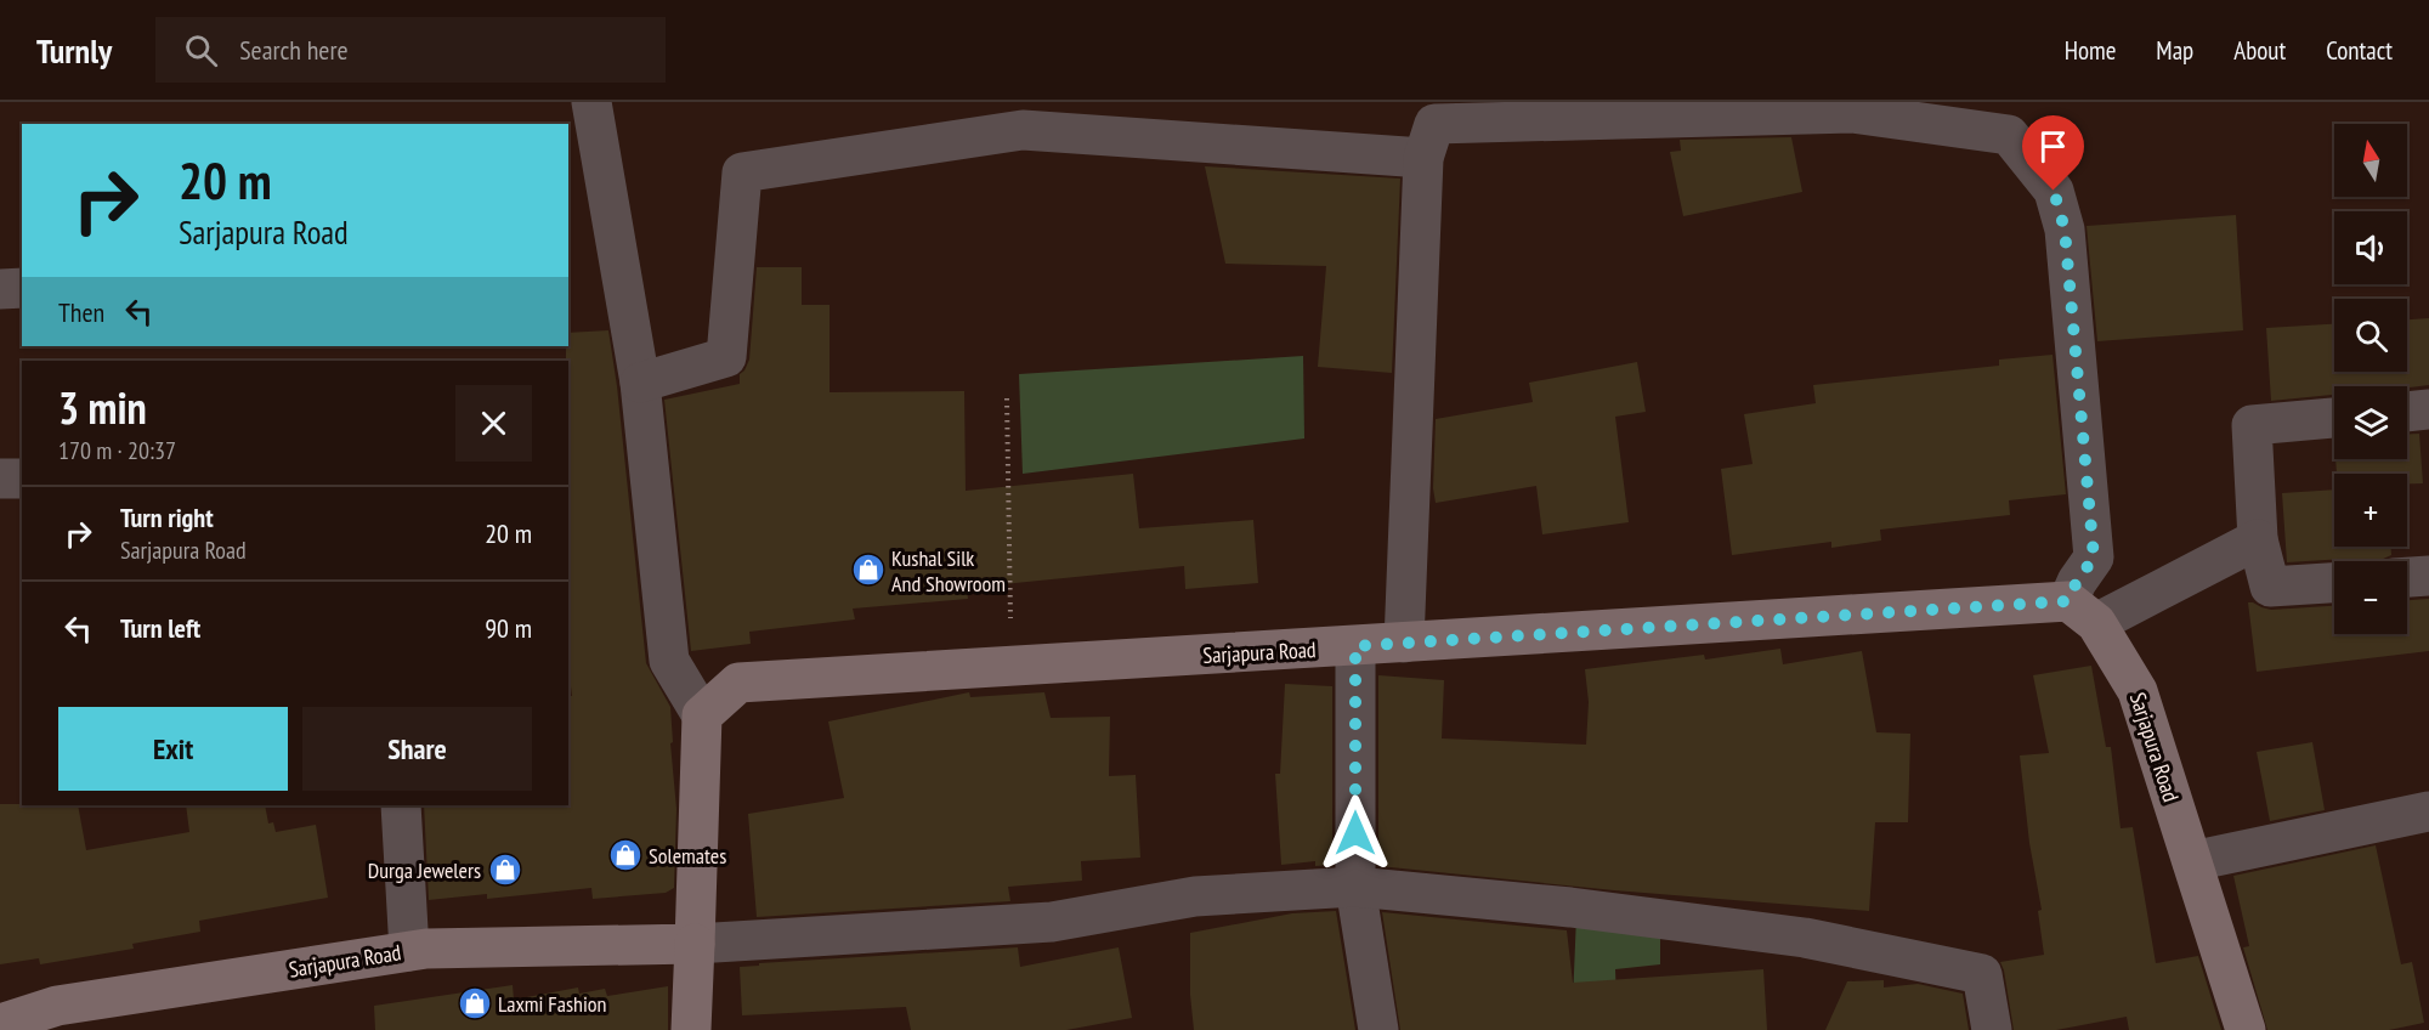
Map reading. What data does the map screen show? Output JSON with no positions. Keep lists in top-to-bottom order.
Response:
{
  "streets": {
    "main road": ["Sarjapura Road"]
  },
  "places": {
    "shop": [
      "Kushal Silk And Showroom",
      "Solemates",
      "Durga Jewelers",
      "Laxmi Fashion"
    ]
  },
  "north": "top",
  "page": {
    "header": "Turnly",
    "search": "Search here",
    "nav": [
      "Home",
      "Map",
      "About",
      "Contact"
    ],
    "map_buttons": ["+", "−"],
    "turn": ["20 m", "Sarjapura Road"],
    "then": "Then",
    "heading": ["3 min", "170 m · 20:37"],
    "list": [
      {
        "name": "Turn right",
        "note": "Sarjapura Road",
        "value": "20 m"
      },
      {
        "name": "Turn left",
        "value": "90 m"
      }
    ],
    "buttons": ["Exit", "Share"]
  }
}
